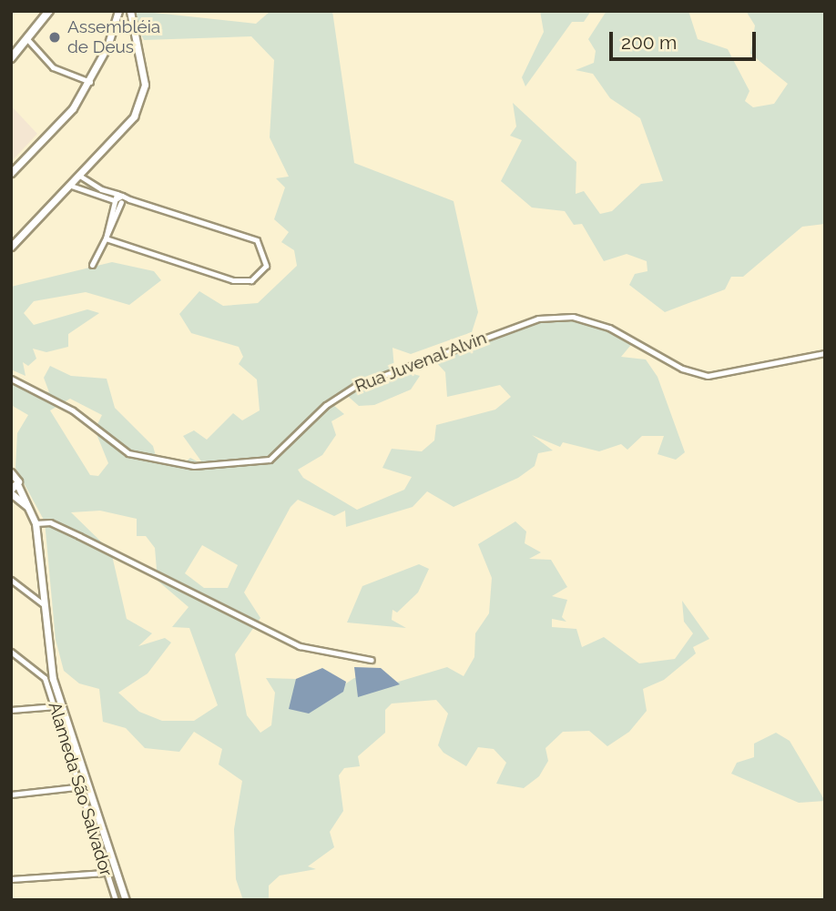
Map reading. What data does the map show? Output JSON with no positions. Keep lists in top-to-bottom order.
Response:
{
  "streets": {
    "street": ["Rua Juvenal Alvin", "Alameda São Salvador"]
  },
  "places": ["Assembléia de Deus"],
  "scale_bar": "200 m"
}
